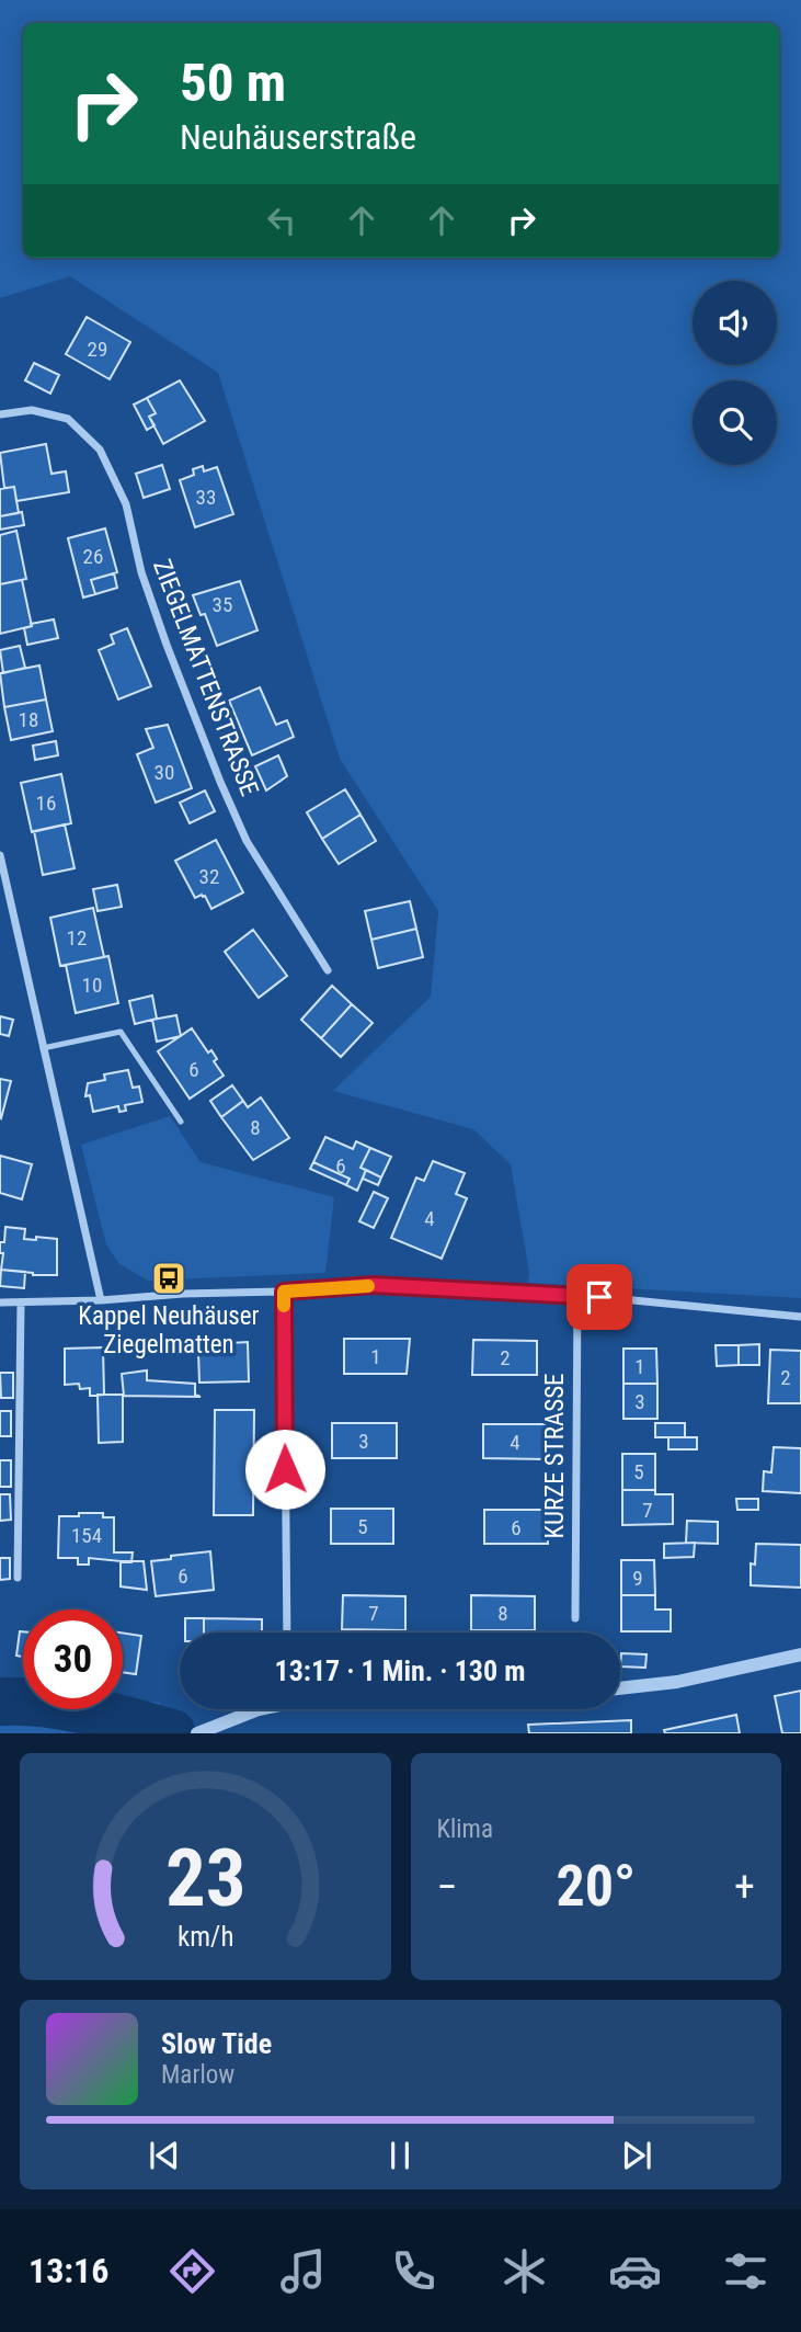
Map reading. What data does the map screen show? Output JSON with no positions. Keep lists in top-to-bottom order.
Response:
{
  "streets": {
    "street": ["ZIEGELMATTENSTRASSE", "KURZE STRASSE"]
  },
  "places": {
    "bus stop": ["Kappel Neuhäuser Ziegelmatten"]
  },
  "house_numbers": [
    "29",
    "33",
    "26",
    "35",
    "18",
    "30",
    "16",
    "32",
    "12",
    "10",
    "6",
    "8",
    "6",
    "4",
    "1",
    "2",
    "1",
    "2",
    "3",
    "3",
    "4",
    "5",
    "7",
    "5",
    "6",
    "154",
    "6",
    "9",
    "7",
    "8"
  ],
  "page": {
    "turn": ["50 m", "Neuhäuserstraße"],
    "limit": "30",
    "trip": "13:17 · 1 Min. · 130 m",
    "tile": "Klima",
    "heat": ["−", "20°", "+"],
    "song": ["Slow Tide", "Marlow"],
    "tabs": "13:16",
    "gauge": ["23", "km/h"]
  }
}
